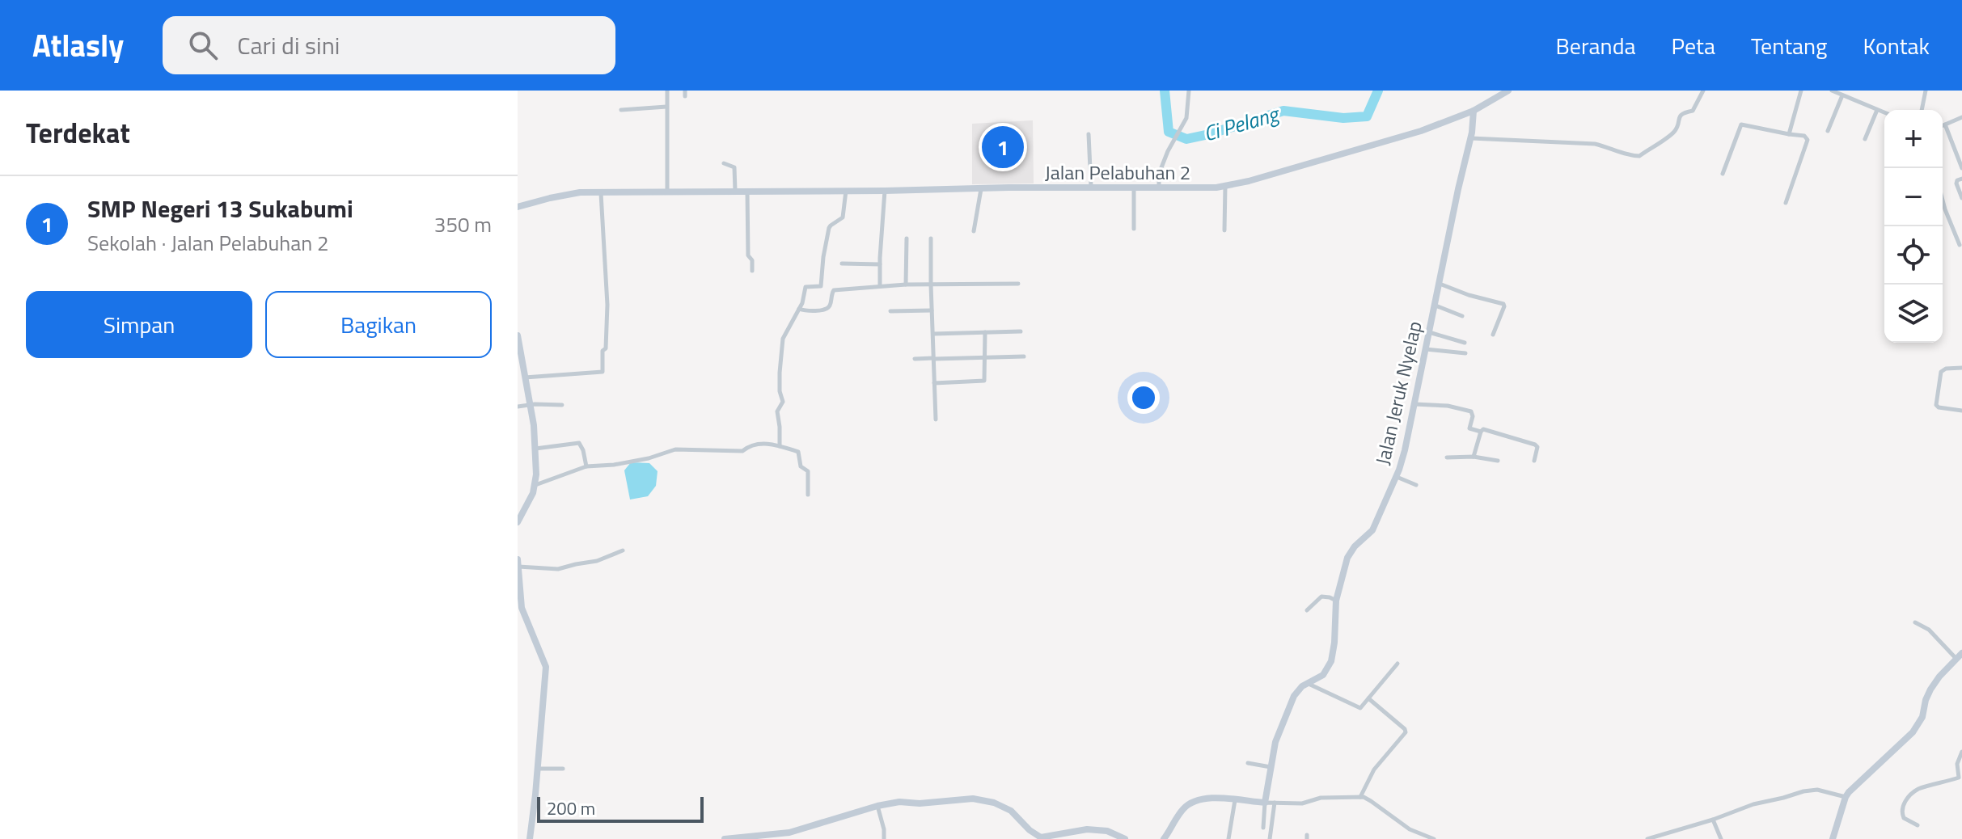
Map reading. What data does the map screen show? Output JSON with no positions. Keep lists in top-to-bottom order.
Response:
{
  "streets": {
    "street": ["Jalan Pelabuhan 2", "Jalan Jeruk Nyelap"]
  },
  "crossings": [
    ["Jalan Pelabuhan 2", "Jalan Jeruk Nyelap"]
  ],
  "water": ["Ci Pelang"],
  "scale_bar": "200 m",
  "page": {
    "header": "Atlasly",
    "search": "Cari di sini",
    "nav": [
      "Beranda",
      "Peta",
      "Tentang",
      "Kontak"
    ],
    "heading": "Terdekat",
    "map_buttons": ["+", "−"],
    "pins": "1",
    "list": [
      {
        "mark": "1",
        "name": "SMP Negeri 13 Sukabumi",
        "note": "Sekolah · Jalan Pelabuhan 2",
        "value": "350 m"
      }
    ],
    "buttons": ["Simpan", "Bagikan"],
    "scale": "200 m"
  }
}
